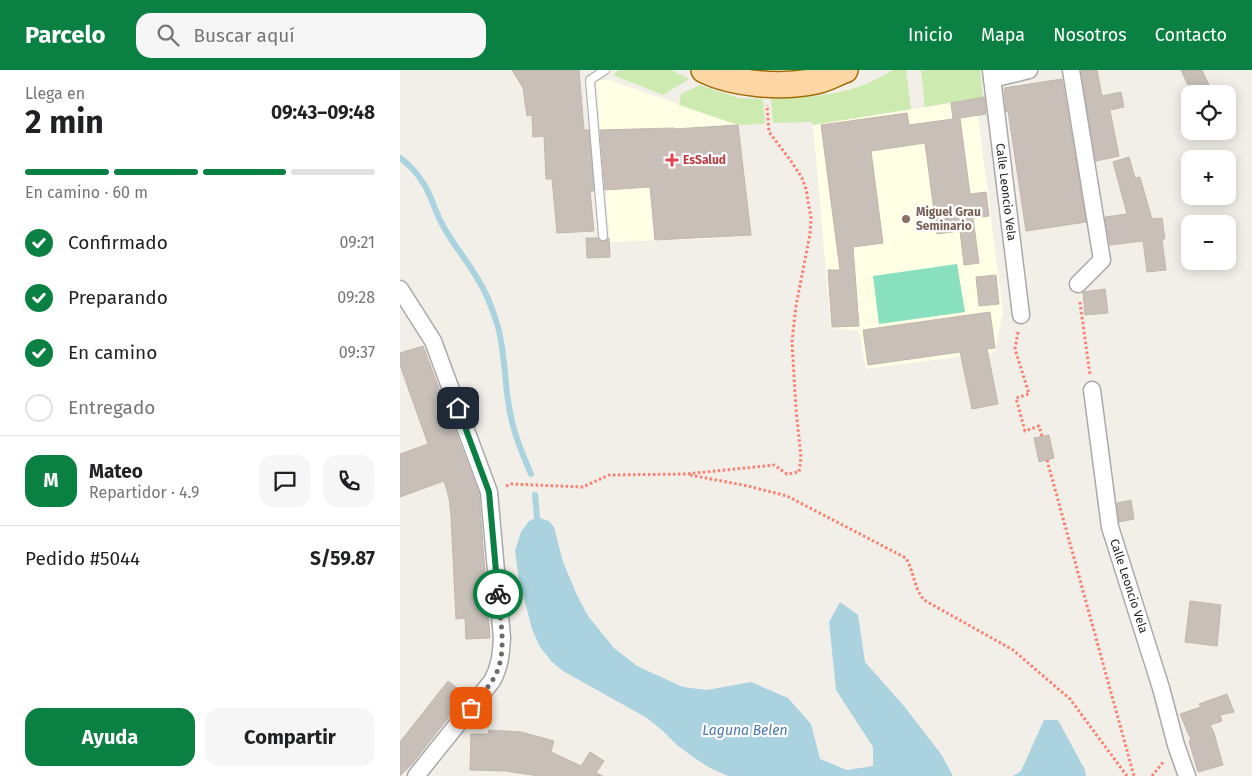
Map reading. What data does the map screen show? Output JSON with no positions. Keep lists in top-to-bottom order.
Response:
{
  "streets": {
    "street": ["Calle Leoncio Vela"]
  },
  "water": ["Laguna Belen"],
  "places": {
    "health": ["EsSalud"],
    "other": ["Miguel Grau Seminario"]
  },
  "page": {
    "header": "Parcelo",
    "search": "Buscar aquí",
    "nav": [
      "Inicio",
      "Mapa",
      "Nosotros",
      "Contacto"
    ],
    "heading": ["2 min", "Llega en", "09:43–09:48"],
    "panel": [
      "Mateo",
      "Repartidor · 4.9",
      "Pedido #5044",
      "S/59.87"
    ],
    "map_buttons": ["+", "−"],
    "bar": "En camino · 60 m",
    "list": [
      ["Confirmado", "09:21"],
      ["Preparando", "09:28"],
      ["En camino", "09:37"],
      "Entregado"
    ],
    "round": "M",
    "buttons": ["Ayuda", "Compartir"]
  }
}
